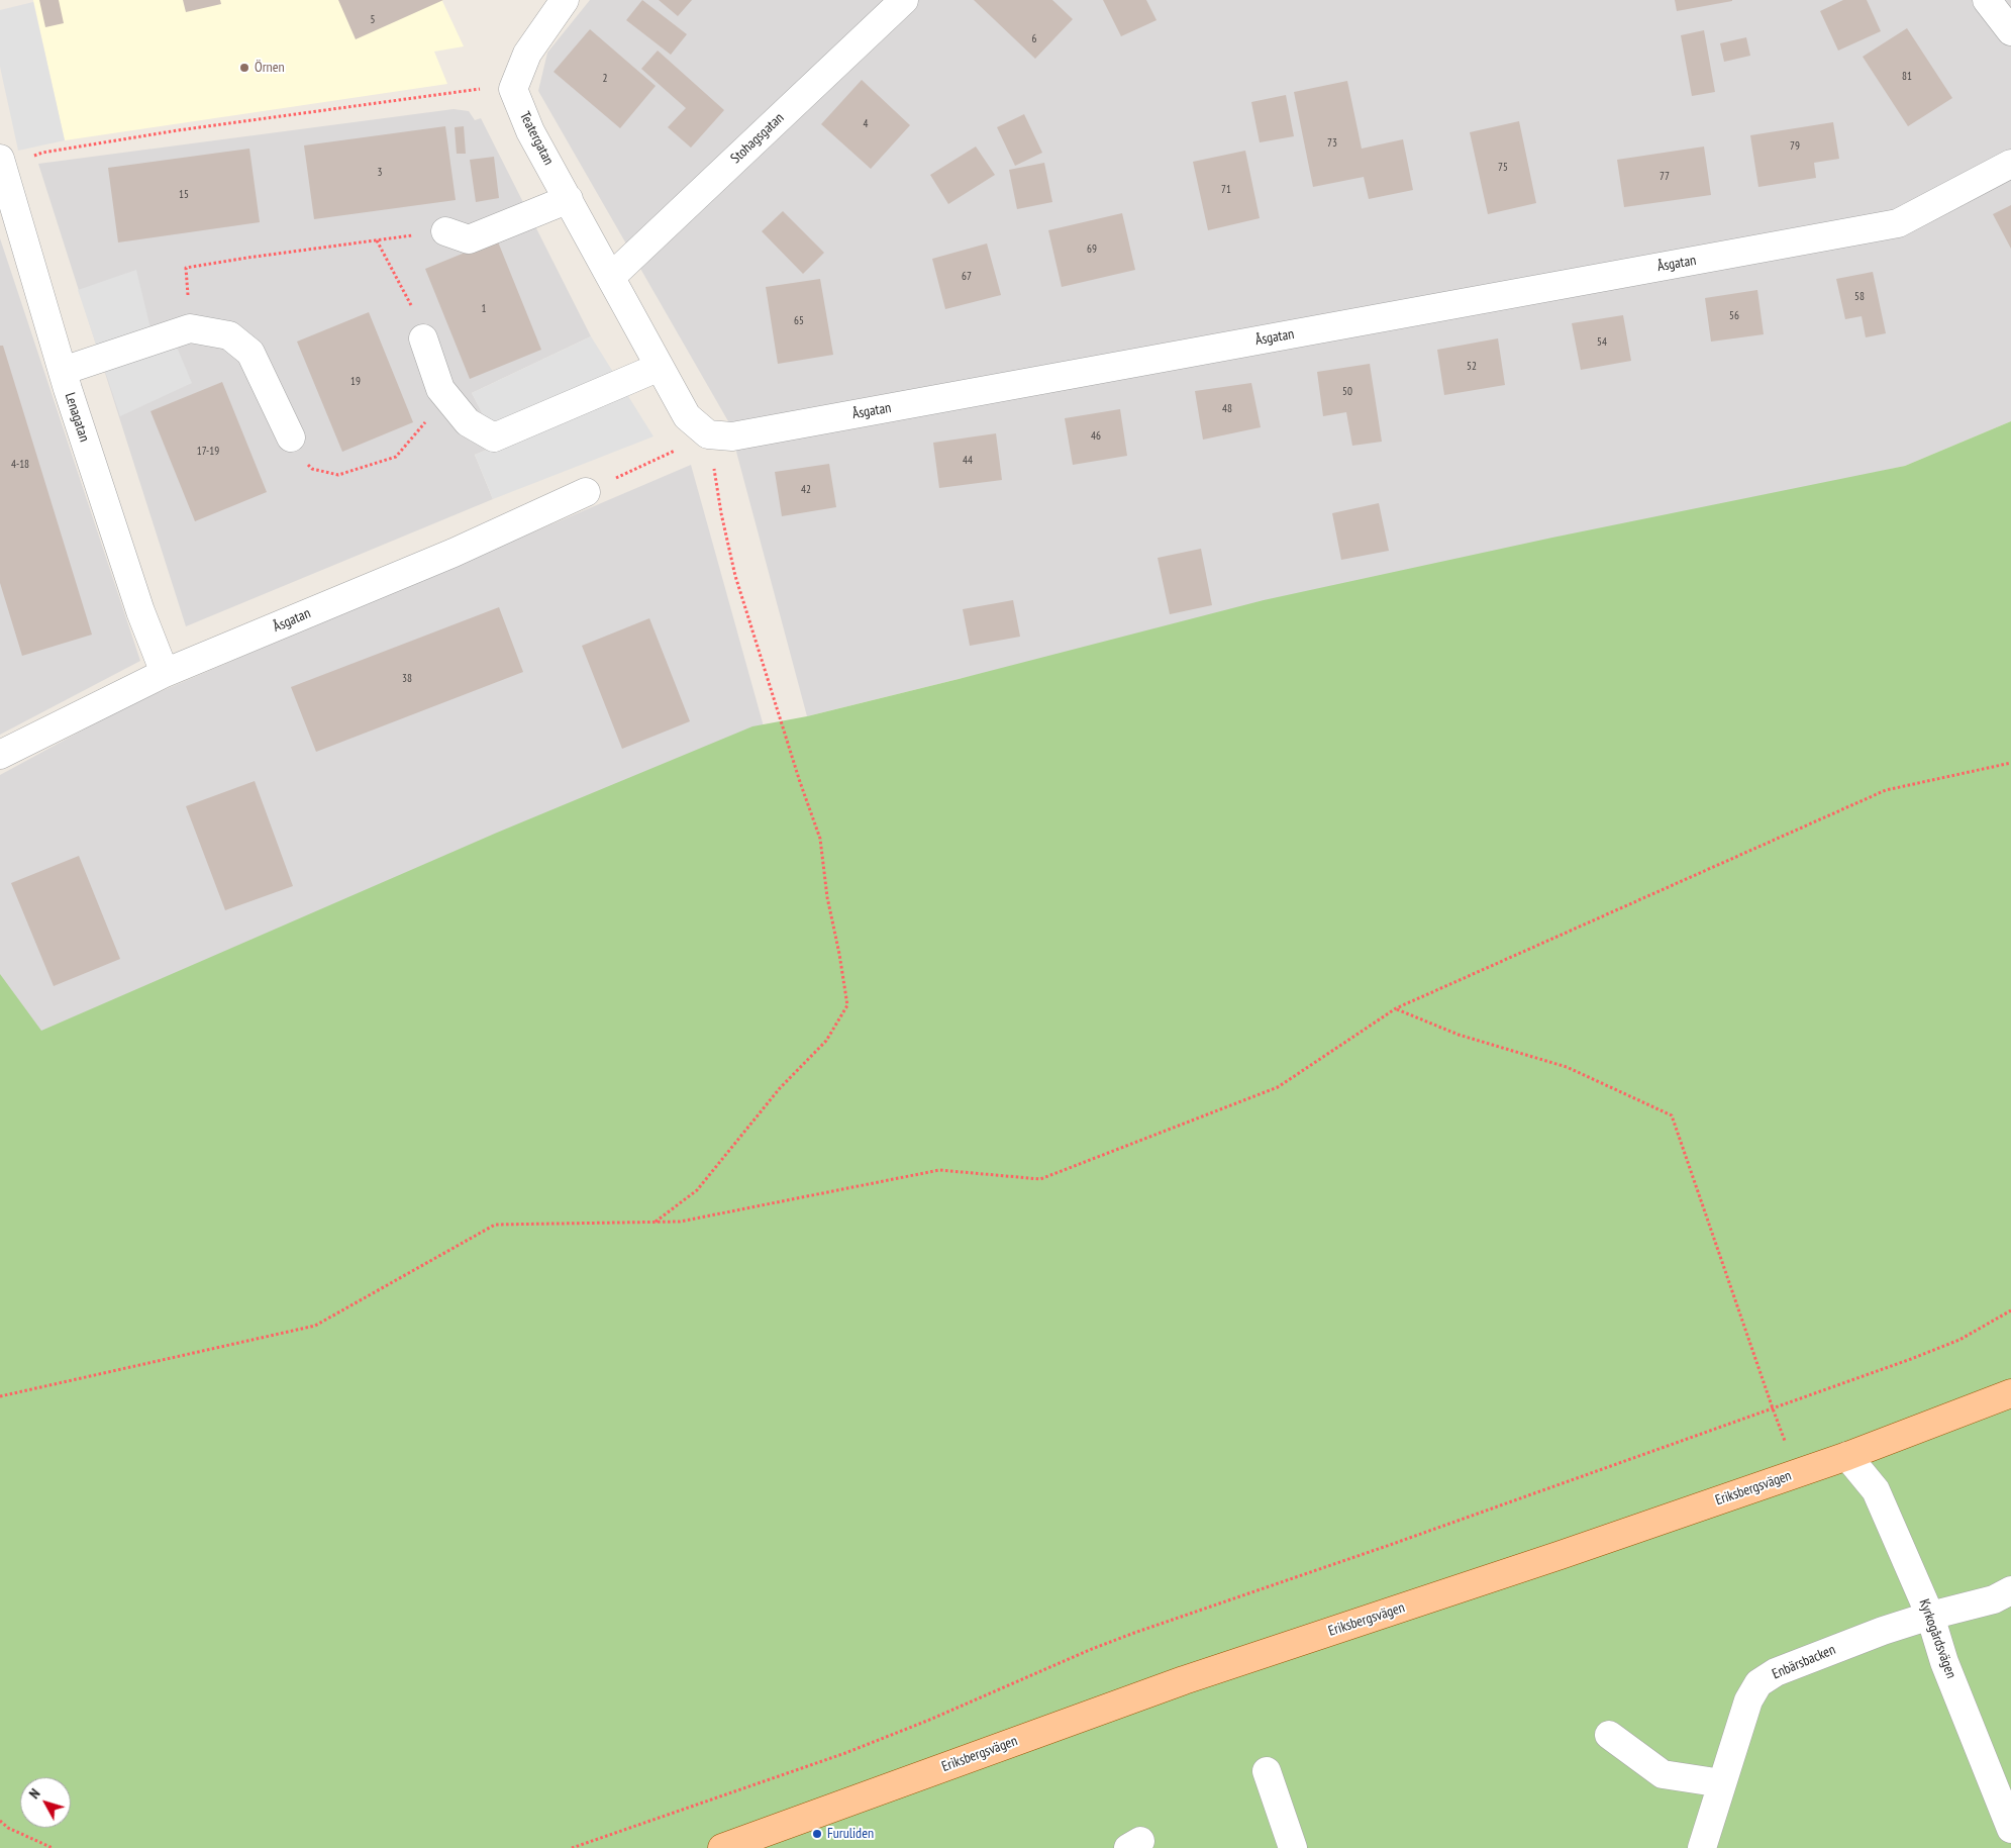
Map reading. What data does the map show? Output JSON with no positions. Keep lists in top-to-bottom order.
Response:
{
  "streets": {
    "main road": ["Eriksbergsvägen"],
    "street": [
      "Teatergatan",
      "Stohagsgatan",
      "Åsgatan",
      "Lenagatan",
      "Kyrkogårdsvägen",
      "Enbärsbacken"
    ]
  },
  "crossings": [
    ["Teatergatan", "Stohagsgatan"],
    ["Åsgatan", "Lenagatan"],
    ["Eriksbergsvägen", "Kyrkogårdsvägen"],
    ["Kyrkogårdsvägen", "Enbärsbacken"]
  ],
  "places": ["Örnen", "Furuliden"],
  "house_numbers": [
    "5",
    "6",
    "81",
    "2",
    "4",
    "73",
    "79",
    "75",
    "3",
    "77",
    "71",
    "15",
    "69",
    "67",
    "58",
    "1",
    "56",
    "65",
    "54",
    "52",
    "19",
    "50",
    "48",
    "46",
    "17-19",
    "44",
    "4-18",
    "42",
    "38"
  ],
  "north": "top left"
}
